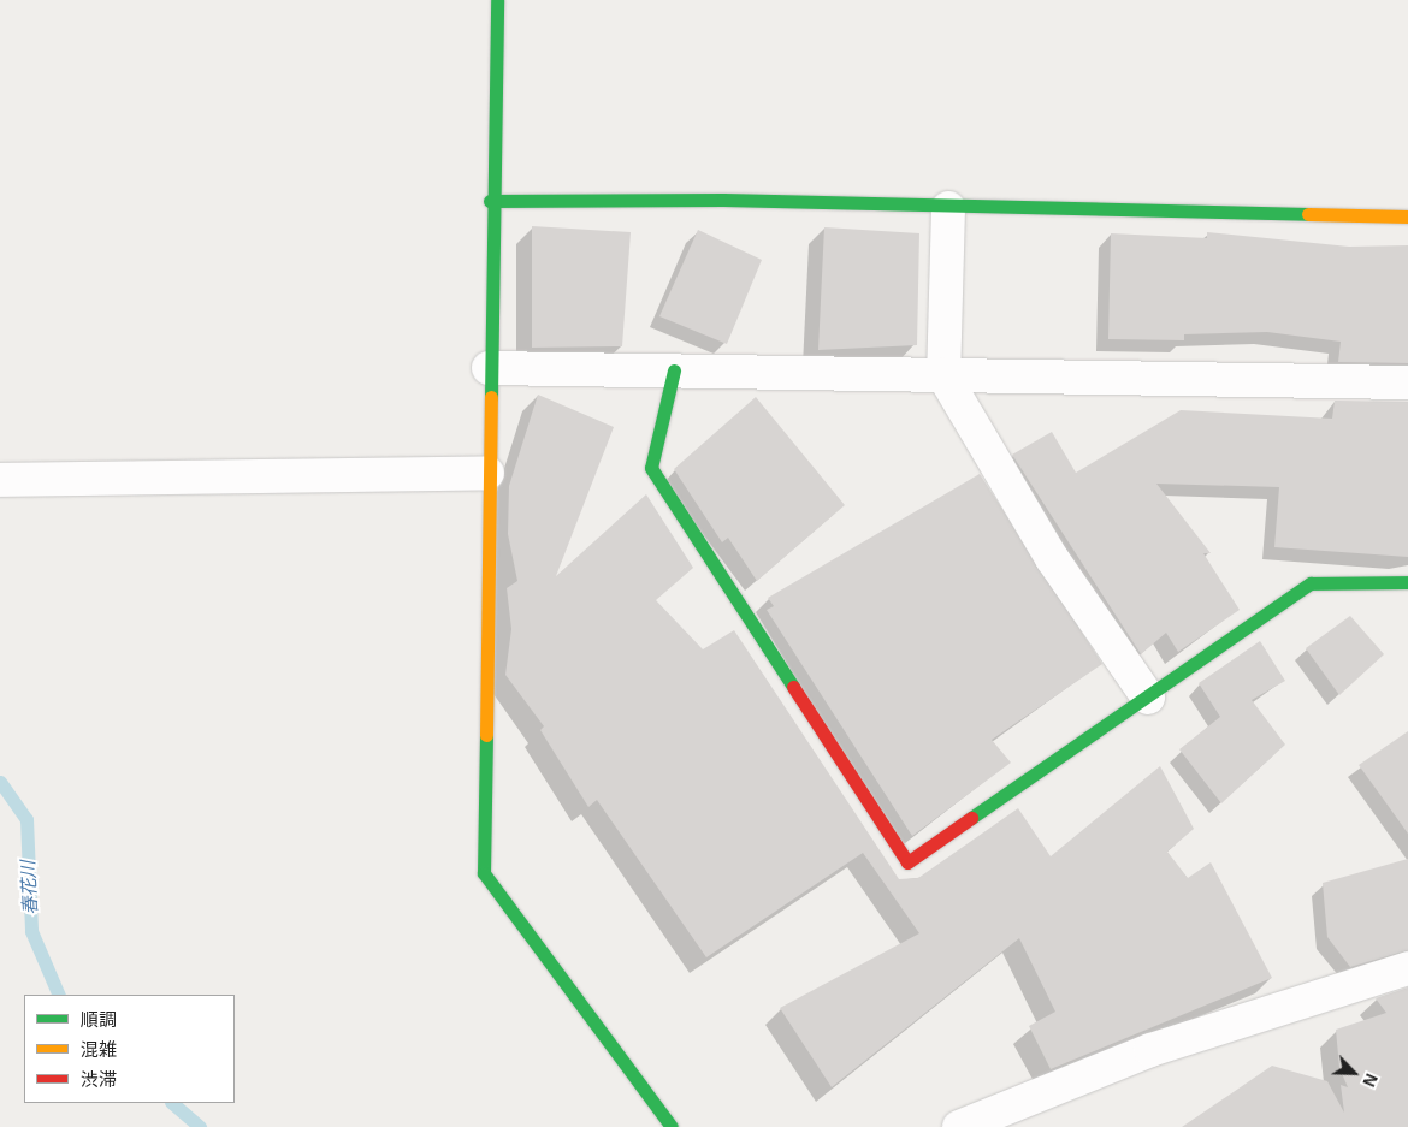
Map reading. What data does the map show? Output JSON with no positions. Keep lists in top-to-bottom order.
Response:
{
  "water": ["春花川"],
  "legend": ["順調", "混雑", "渋滞"],
  "north": "bottom right"
}
